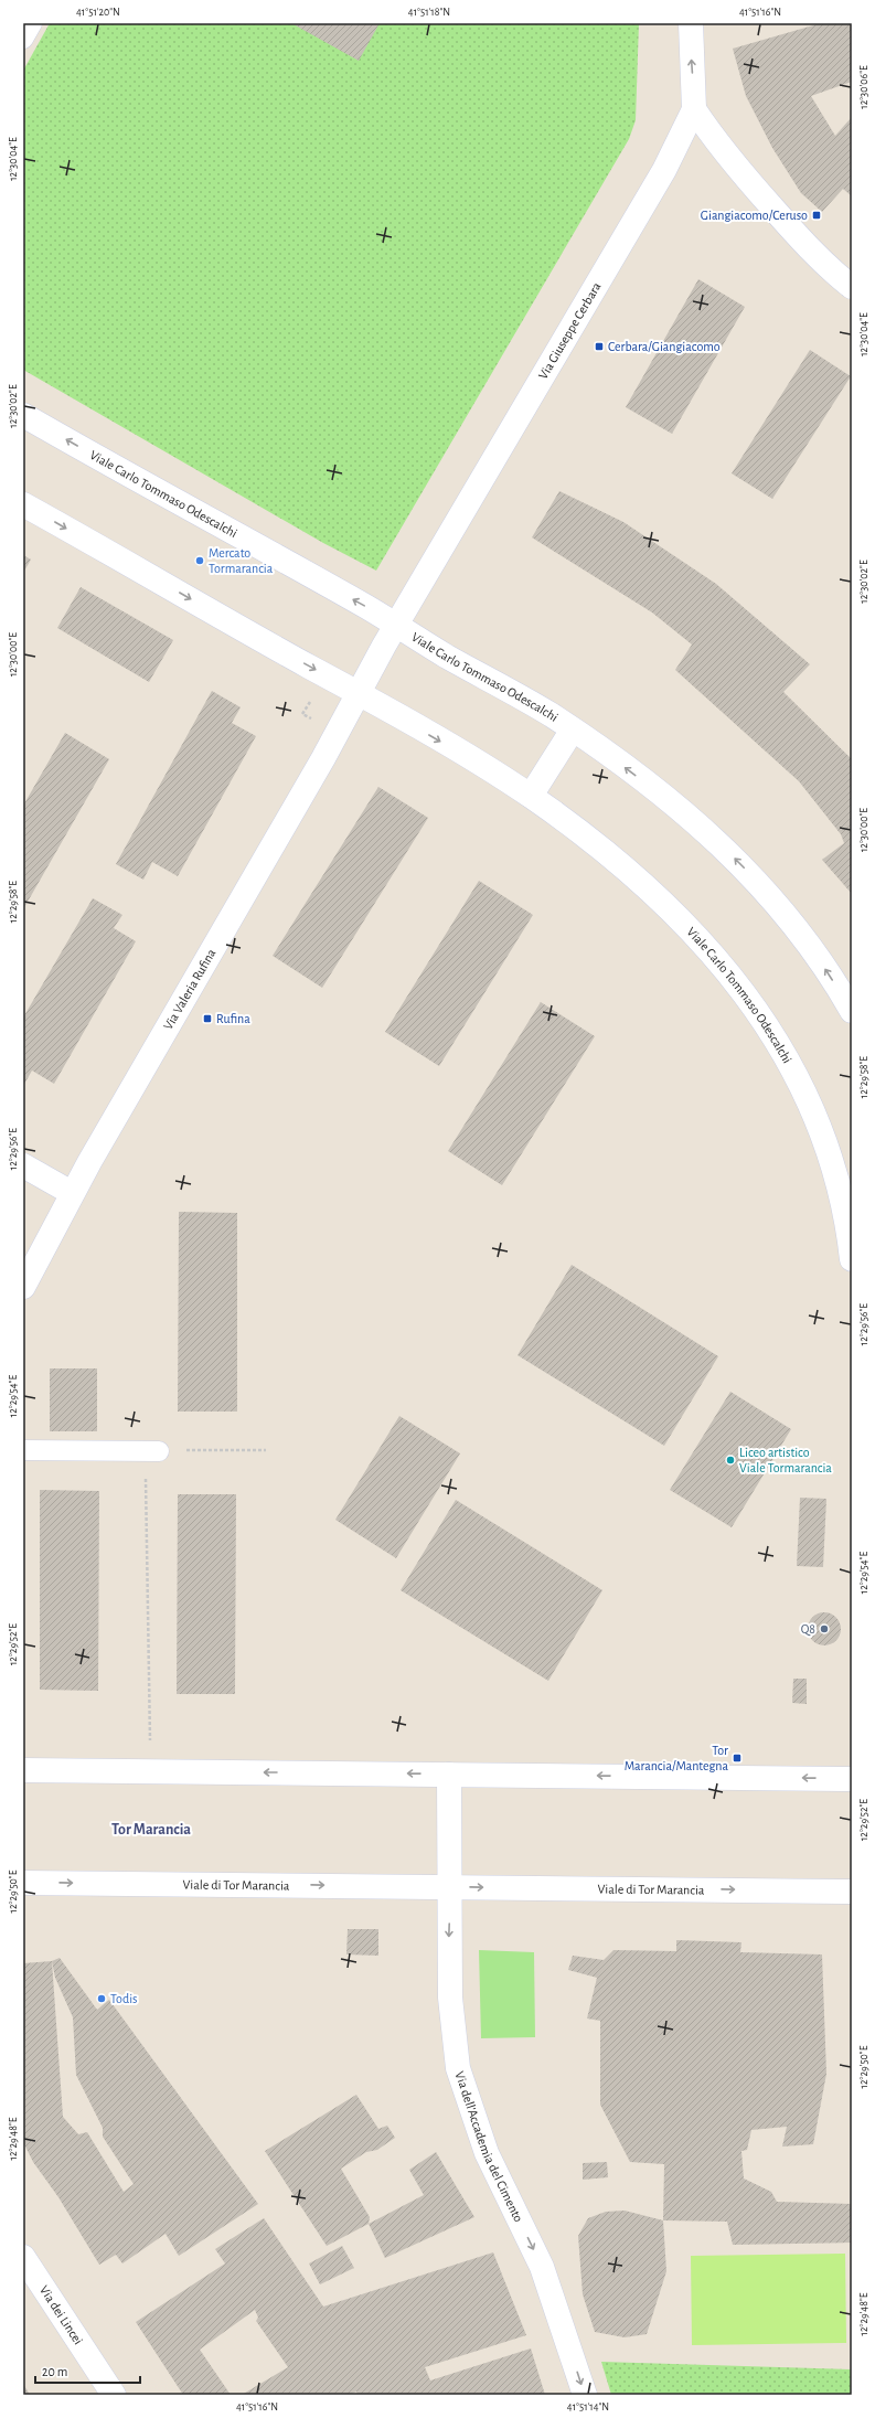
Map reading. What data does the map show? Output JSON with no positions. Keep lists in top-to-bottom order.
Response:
{
  "streets": {
    "street": [
      "Via Giuseppe Cerbara",
      "Viale Carlo Tommaso Odescalchi",
      "Via Valeria Rufina",
      "Viale di Tor Marancia",
      "Via dell'Accademia del Cimento",
      "Via dei Lincei"
    ]
  },
  "crossings": [
    ["Via Giuseppe Cerbara", "Viale Carlo Tommaso Odescalchi"],
    ["Viale Carlo Tommaso Odescalchi", "Via Valeria Rufina"],
    ["Viale di Tor Marancia", "Via dell'Accademia del Cimento"]
  ],
  "one_way": ["Via dell'Accademia del Cimento"],
  "districts": ["Tor Marancia"],
  "places": {
    "transit": [
      "Giangiacomo/Ceruso",
      "Cerbara/Giangiacomo",
      "Rufina",
      "Tor Marancia/Mantegna"
    ],
    "other": [
      "Mercato Tormarancia",
      "Liceo artistico Viale Tormarancia",
      "Q8",
      "Todis"
    ]
  },
  "scale_bar": "20 m",
  "coordinates": [
    "41°51'20\"N",
    "41°51'18\"N",
    "41°51'16\"N",
    "12°30'06\"E",
    "12°30'04\"E",
    "12°30'02\"E",
    "12°30'00\"E",
    "12°29'58\"E",
    "12°29'56\"E",
    "12°29'54\"E",
    "12°29'52\"E",
    "12°29'50\"E",
    "12°29'48\"E",
    "41°51'14\"N"
  ]
}
